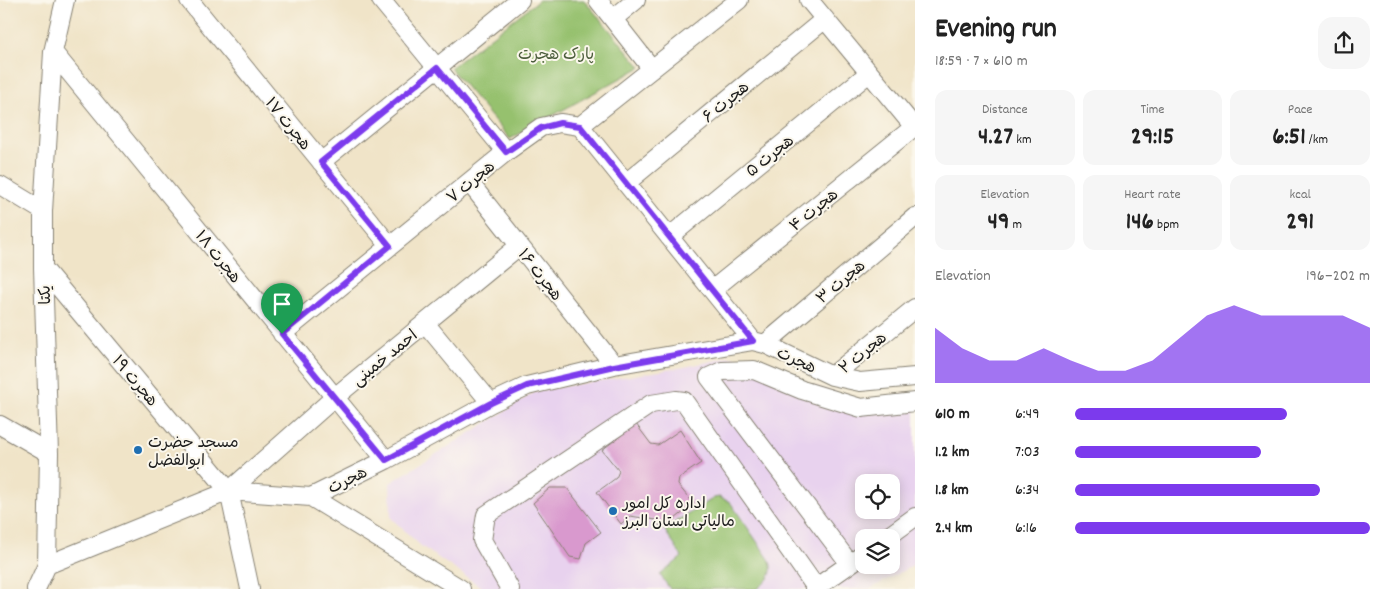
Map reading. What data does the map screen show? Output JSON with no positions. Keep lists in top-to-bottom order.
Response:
{
  "streets": {
    "street": [
      "هجرت ۶",
      "هجرت ۱۷",
      "هجرت ۵",
      "هجرت ۷",
      "هجرت ۴",
      "هجرت ۱۸",
      "هجرت ۱۶",
      "هجرت ۳",
      "یکتا",
      "هجرت ۲",
      "احمد خمینی",
      "هجرت",
      "هجرت ۱۹"
    ]
  },
  "crossings": [
    ["هجرت ۱۷", "هجرت ۷"],
    ["هجرت ۷", "هجرت ۱۸"],
    ["هجرت ۷", "هجرت ۱۶"],
    ["هجرت ۱۸", "یکتا"],
    ["هجرت ۱۸", "احمد خمینی"],
    ["هجرت ۱۸", "هجرت"],
    ["هجرت ۱۶", "احمد خمینی"],
    ["هجرت ۱۶", "هجرت"],
    ["هجرت ۳", "هجرت"],
    ["یکتا", "هجرت ۱۹"],
    ["هجرت ۲", "هجرت"],
    ["احمد خمینی", "هجرت"],
    ["احمد خمینی", "هجرت ۱۹"],
    ["هجرت", "هجرت ۱۹"]
  ],
  "parks": ["پارک هجرت"],
  "places": ["مسجد حضرت ابوالفضل", "اداره کل امور مالیاتی استان البرز"],
  "page": {
    "heading": ["Evening run", "18:59 · 7 × 610 m"],
    "stats": [
      ["Distance", "4.27 km"],
      ["Time", "29:15"],
      ["Pace", "6:51 /km"],
      ["Elevation", "49 m"],
      ["Heart rate", "146 bpm"],
      ["kcal", "291"]
    ],
    "chart": ["Elevation", "196–202 m"],
    "list": [
      {
        "name": "610 m",
        "note": "6:49"
      },
      {
        "name": "1.2 km",
        "note": "7:03"
      },
      {
        "name": "1.8 km",
        "note": "6:34"
      },
      {
        "name": "2.4 km",
        "note": "6:16"
      }
    ]
  }
}
